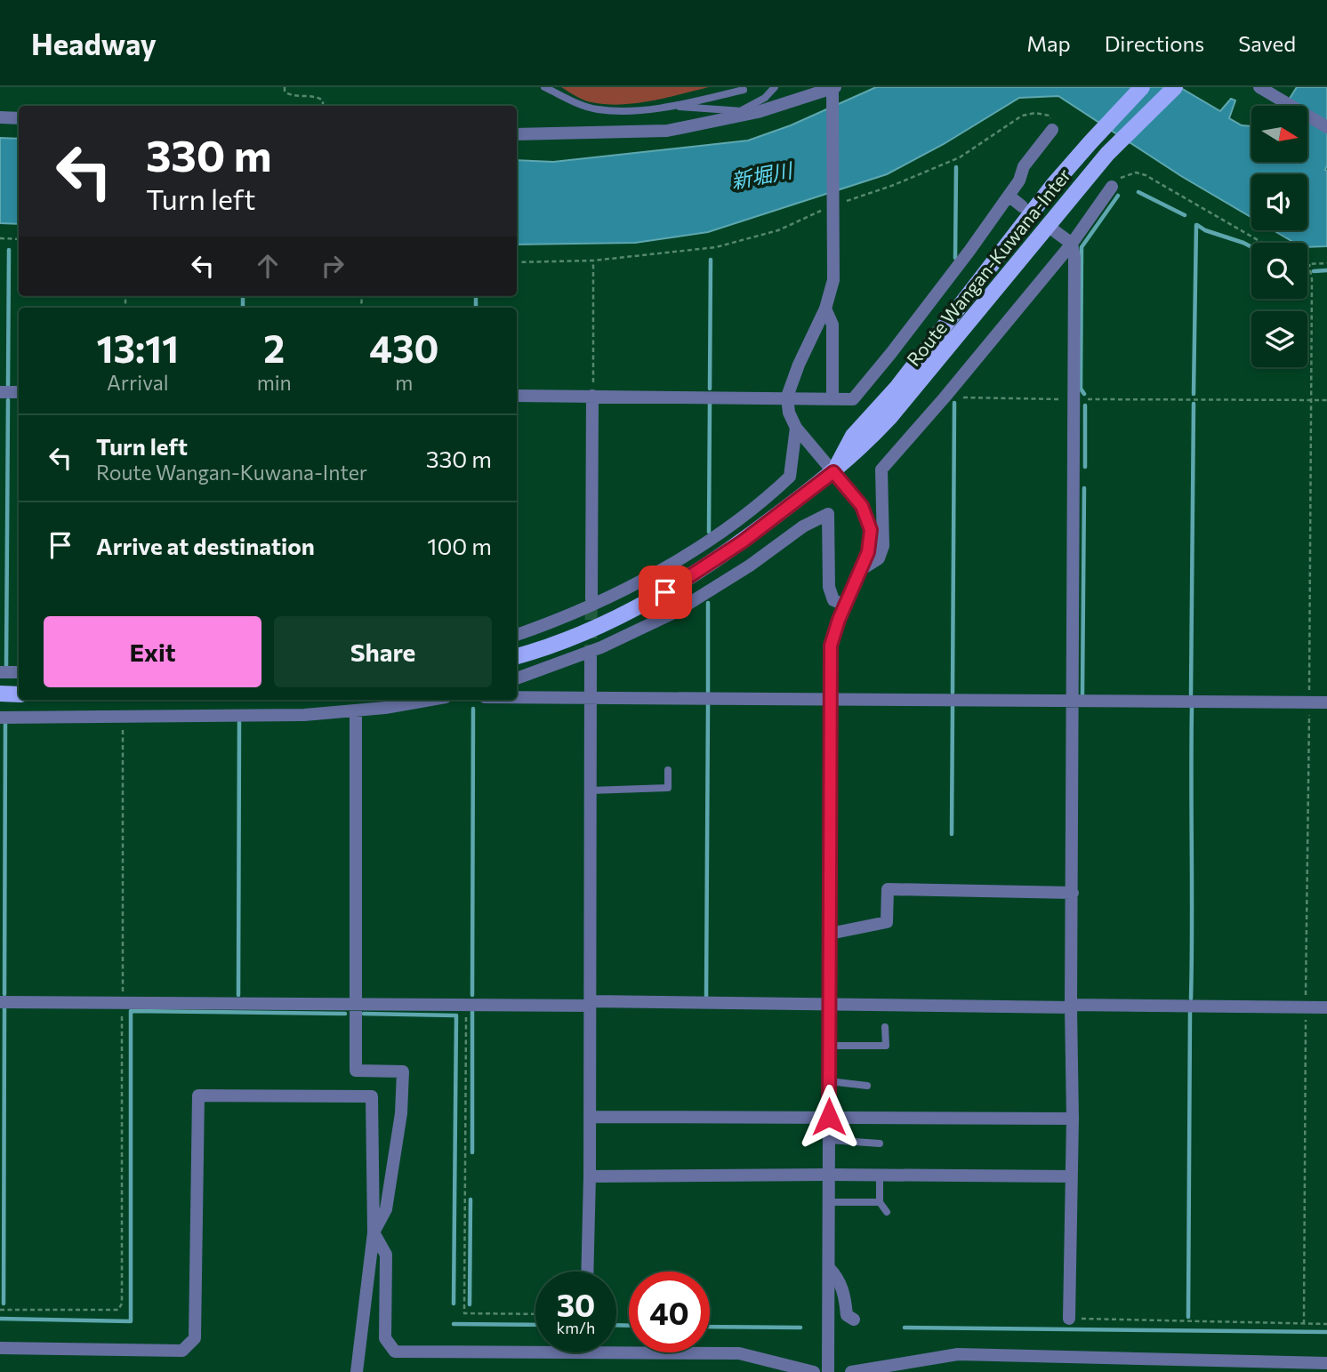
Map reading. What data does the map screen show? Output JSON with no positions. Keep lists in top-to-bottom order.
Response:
{
  "streets": {
    "main road": ["Route Wangan-Kuwana-Inter"]
  },
  "water": ["新堀川"],
  "north": "right",
  "page": {
    "header": "Headway",
    "nav": ["Map", "Directions", "Saved"],
    "turn": ["330 m", "Turn left"],
    "eta": [
      "13:11",
      "Arrival",
      "2",
      "min",
      "430",
      "m"
    ],
    "list": [
      {
        "name": "Turn left",
        "note": "Route Wangan-Kuwana-Inter",
        "value": "330 m"
      },
      {
        "name": "Arrive at destination",
        "value": "100 m"
      }
    ],
    "buttons": ["Exit", "Share"],
    "speed": "30 km/h",
    "limit": "40"
  }
}
